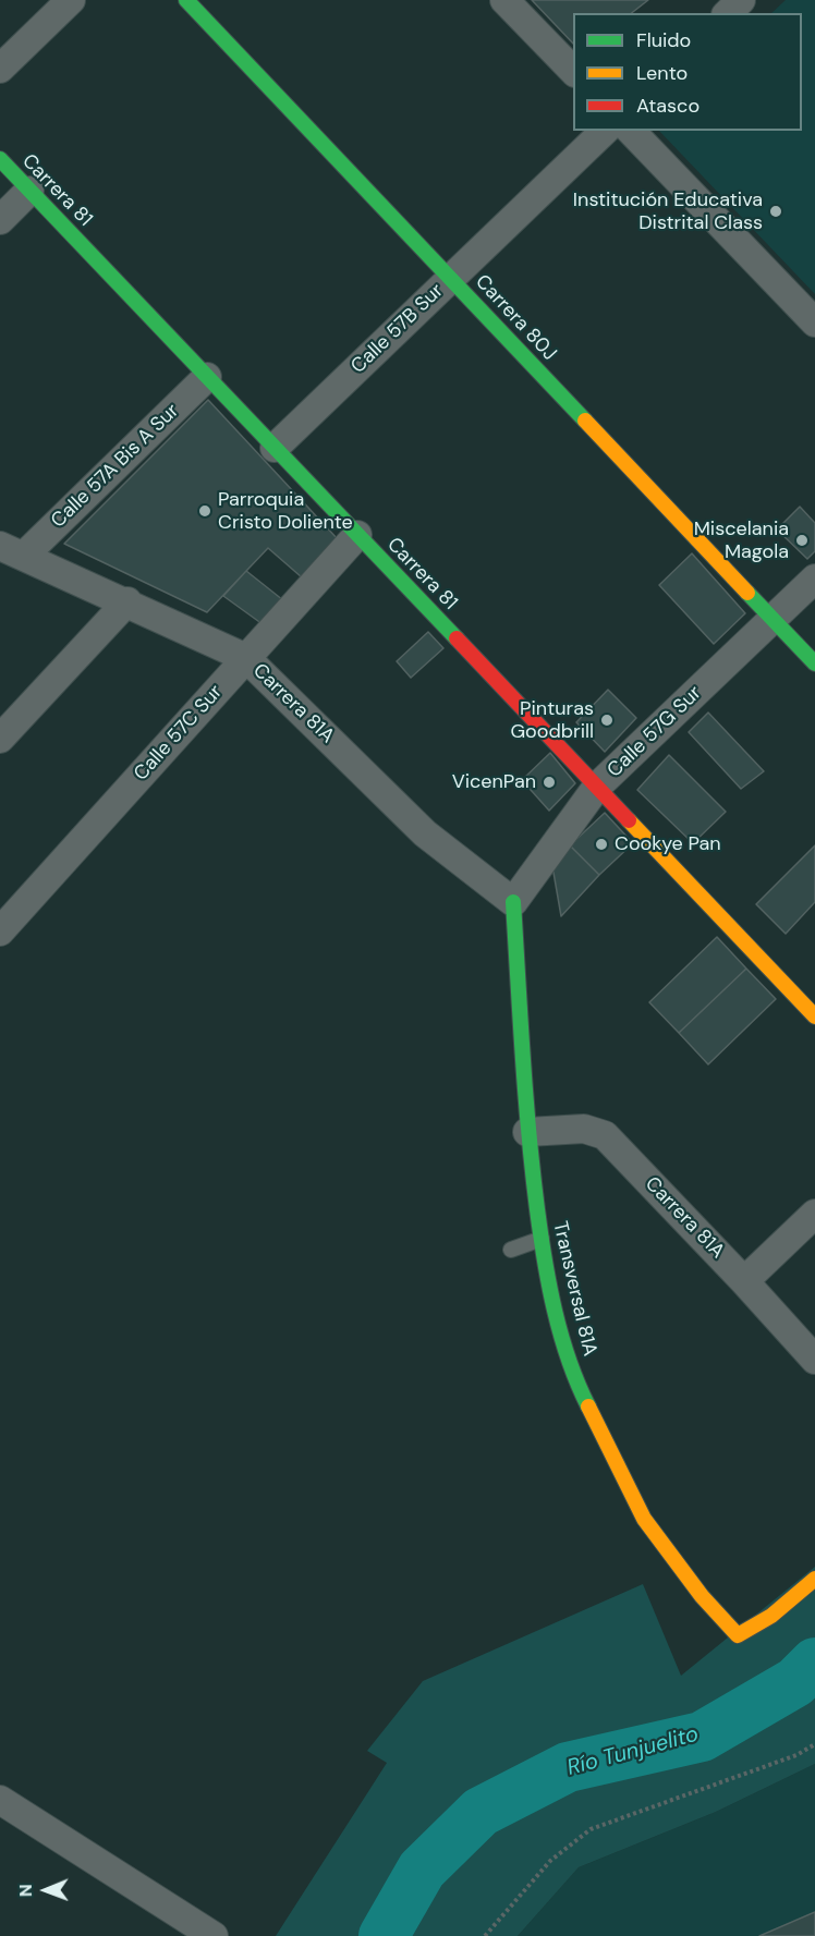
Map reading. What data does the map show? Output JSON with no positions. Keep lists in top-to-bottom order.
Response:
{
  "streets": {
    "street": [
      "Carrera 81",
      "Carrera 80J",
      "Calle 57B Sur",
      "Calle 57A Bis A Sur",
      "Carrera 81A",
      "Calle 57G Sur",
      "Calle 57C Sur",
      "Transversal 81A"
    ]
  },
  "crossings": [
    ["Carrera 81", "Calle 57B Sur"],
    ["Carrera 81", "Calle 57A Bis A Sur"],
    ["Carrera 81", "Calle 57G Sur"],
    ["Carrera 81", "Calle 57C Sur"],
    ["Carrera 80J", "Calle 57B Sur"],
    ["Carrera 80J", "Calle 57G Sur"],
    ["Calle 57A Bis A Sur", "Carrera 81A"],
    ["Carrera 81A", "Calle 57G Sur"],
    ["Carrera 81A", "Calle 57C Sur"],
    ["Carrera 81A", "Transversal 81A"],
    ["Calle 57G Sur", "Transversal 81A"]
  ],
  "water": ["Río Tunjuelito"],
  "places": [
    "Institución Educativa Distrital Class",
    "Parroquia Cristo Doliente",
    "Miscelania Magola",
    "Pinturas Goodbrill",
    "VicenPan",
    "Cookye Pan"
  ],
  "legend": ["Fluido", "Lento", "Atasco"],
  "north": "left"
}
